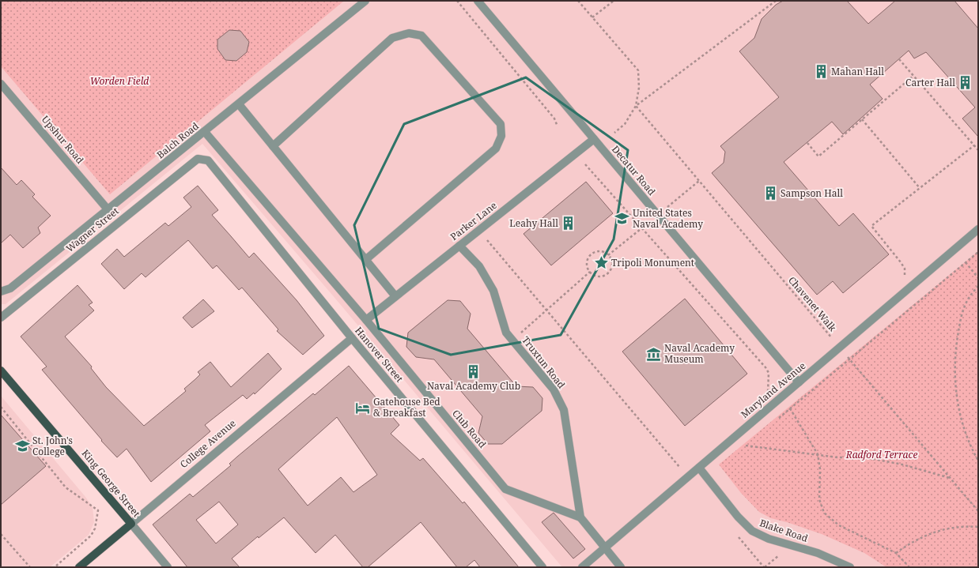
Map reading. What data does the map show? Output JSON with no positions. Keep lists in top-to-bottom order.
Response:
{
  "streets": {
    "main road": ["College Avenue", "King George Street"],
    "street": [
      "Upshur Road",
      "Balch Road",
      "Decatur Road",
      "Parker Lane",
      "Wagner Street",
      "Hanover Street",
      "Truxtun Road",
      "Maryland Avenue",
      "Club Road",
      "Blake Road"
    ],
    "path": ["Chavenet Walk"]
  },
  "crossings": [
    ["Upshur Road", "Balch Road"],
    ["Balch Road", "Club Road"],
    ["Decatur Road", "Parker Lane"],
    ["Decatur Road", "Maryland Avenue"],
    ["Parker Lane", "Truxtun Road"],
    ["Parker Lane", "Club Road"],
    ["Wagner Street", "Hanover Street"],
    ["Chavenet Walk", "Maryland Avenue"],
    ["Hanover Street", "College Avenue"],
    ["Truxtun Road", "Club Road"],
    ["Maryland Avenue", "Blake Road"],
    ["College Avenue", "King George Street"]
  ],
  "parks": ["Worden Field", "Radford Terrace"],
  "places": {
    "building": [
      "Mahan Hall",
      "Carter Hall",
      "Sampson Hall",
      "Leahy Hall",
      "Naval Academy Club"
    ],
    "school or university": ["United States Naval Academy", "St. John's College"],
    "place": ["Tripoli Monument"],
    "museum": ["Naval Academy Museum"],
    "hotel": ["Gatehouse Bed & Breakfast"]
  }
}
